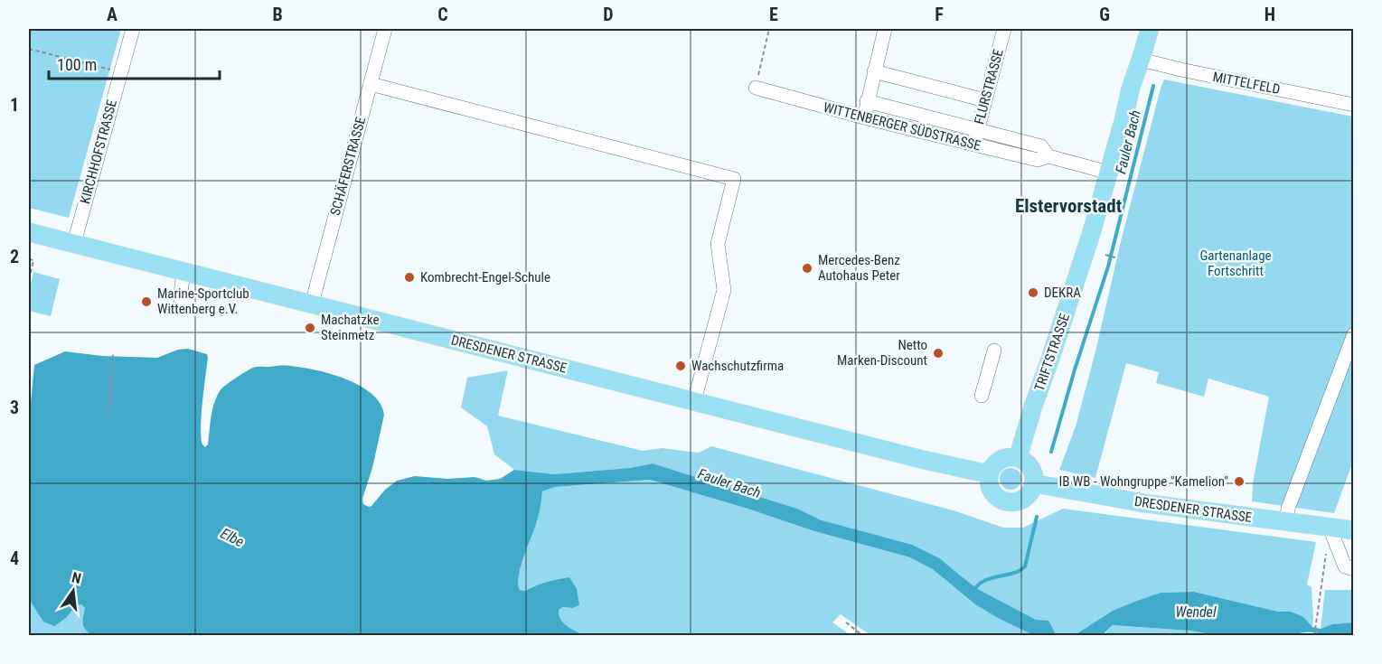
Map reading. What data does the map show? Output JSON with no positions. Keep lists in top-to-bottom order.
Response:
{
  "streets": {
    "main road": ["TRIFTSTRASSE", "DRESDENER STRASSE"],
    "street": [
      "MITTELFELD",
      "FLURSTRASSE",
      "WITTENBERGER SÜDSTRASSE",
      "KIRCHHOFSTRASSE",
      "SCHÄFERSTRASSE"
    ]
  },
  "crossings": [
    ["MITTELFELD", "TRIFTSTRASSE"],
    ["FLURSTRASSE", "WITTENBERGER SÜDSTRASSE"],
    ["WITTENBERGER SÜDSTRASSE", "TRIFTSTRASSE"],
    ["KIRCHHOFSTRASSE", "DRESDENER STRASSE"],
    ["SCHÄFERSTRASSE", "DRESDENER STRASSE"],
    ["TRIFTSTRASSE", "DRESDENER STRASSE"]
  ],
  "districts": ["Elstervorstadt"],
  "water": ["Fauler Bach", "Elbe", "Wendel"],
  "parks": ["Gartenanlage Fortschritt"],
  "places": [
    "Mercedes-Benz Autohaus Peter",
    "Kombrecht-Engel-Schule",
    "DEKRA",
    "Marine-Sportclub Wittenberg e.V.",
    "Machatzke Steinmetz",
    "Netto Marken-Discount",
    "Wachschutzfirma",
    "IB WB - Wohngruppe \"Kamelion\""
  ],
  "scale_bar": "100 m",
  "north": "top",
  "grid": {
    "columns": [
      "A",
      "B",
      "C",
      "D",
      "E",
      "F",
      "G",
      "H"
    ],
    "rows": [
      "1",
      "2",
      "3",
      "4"
    ]
  }
}
